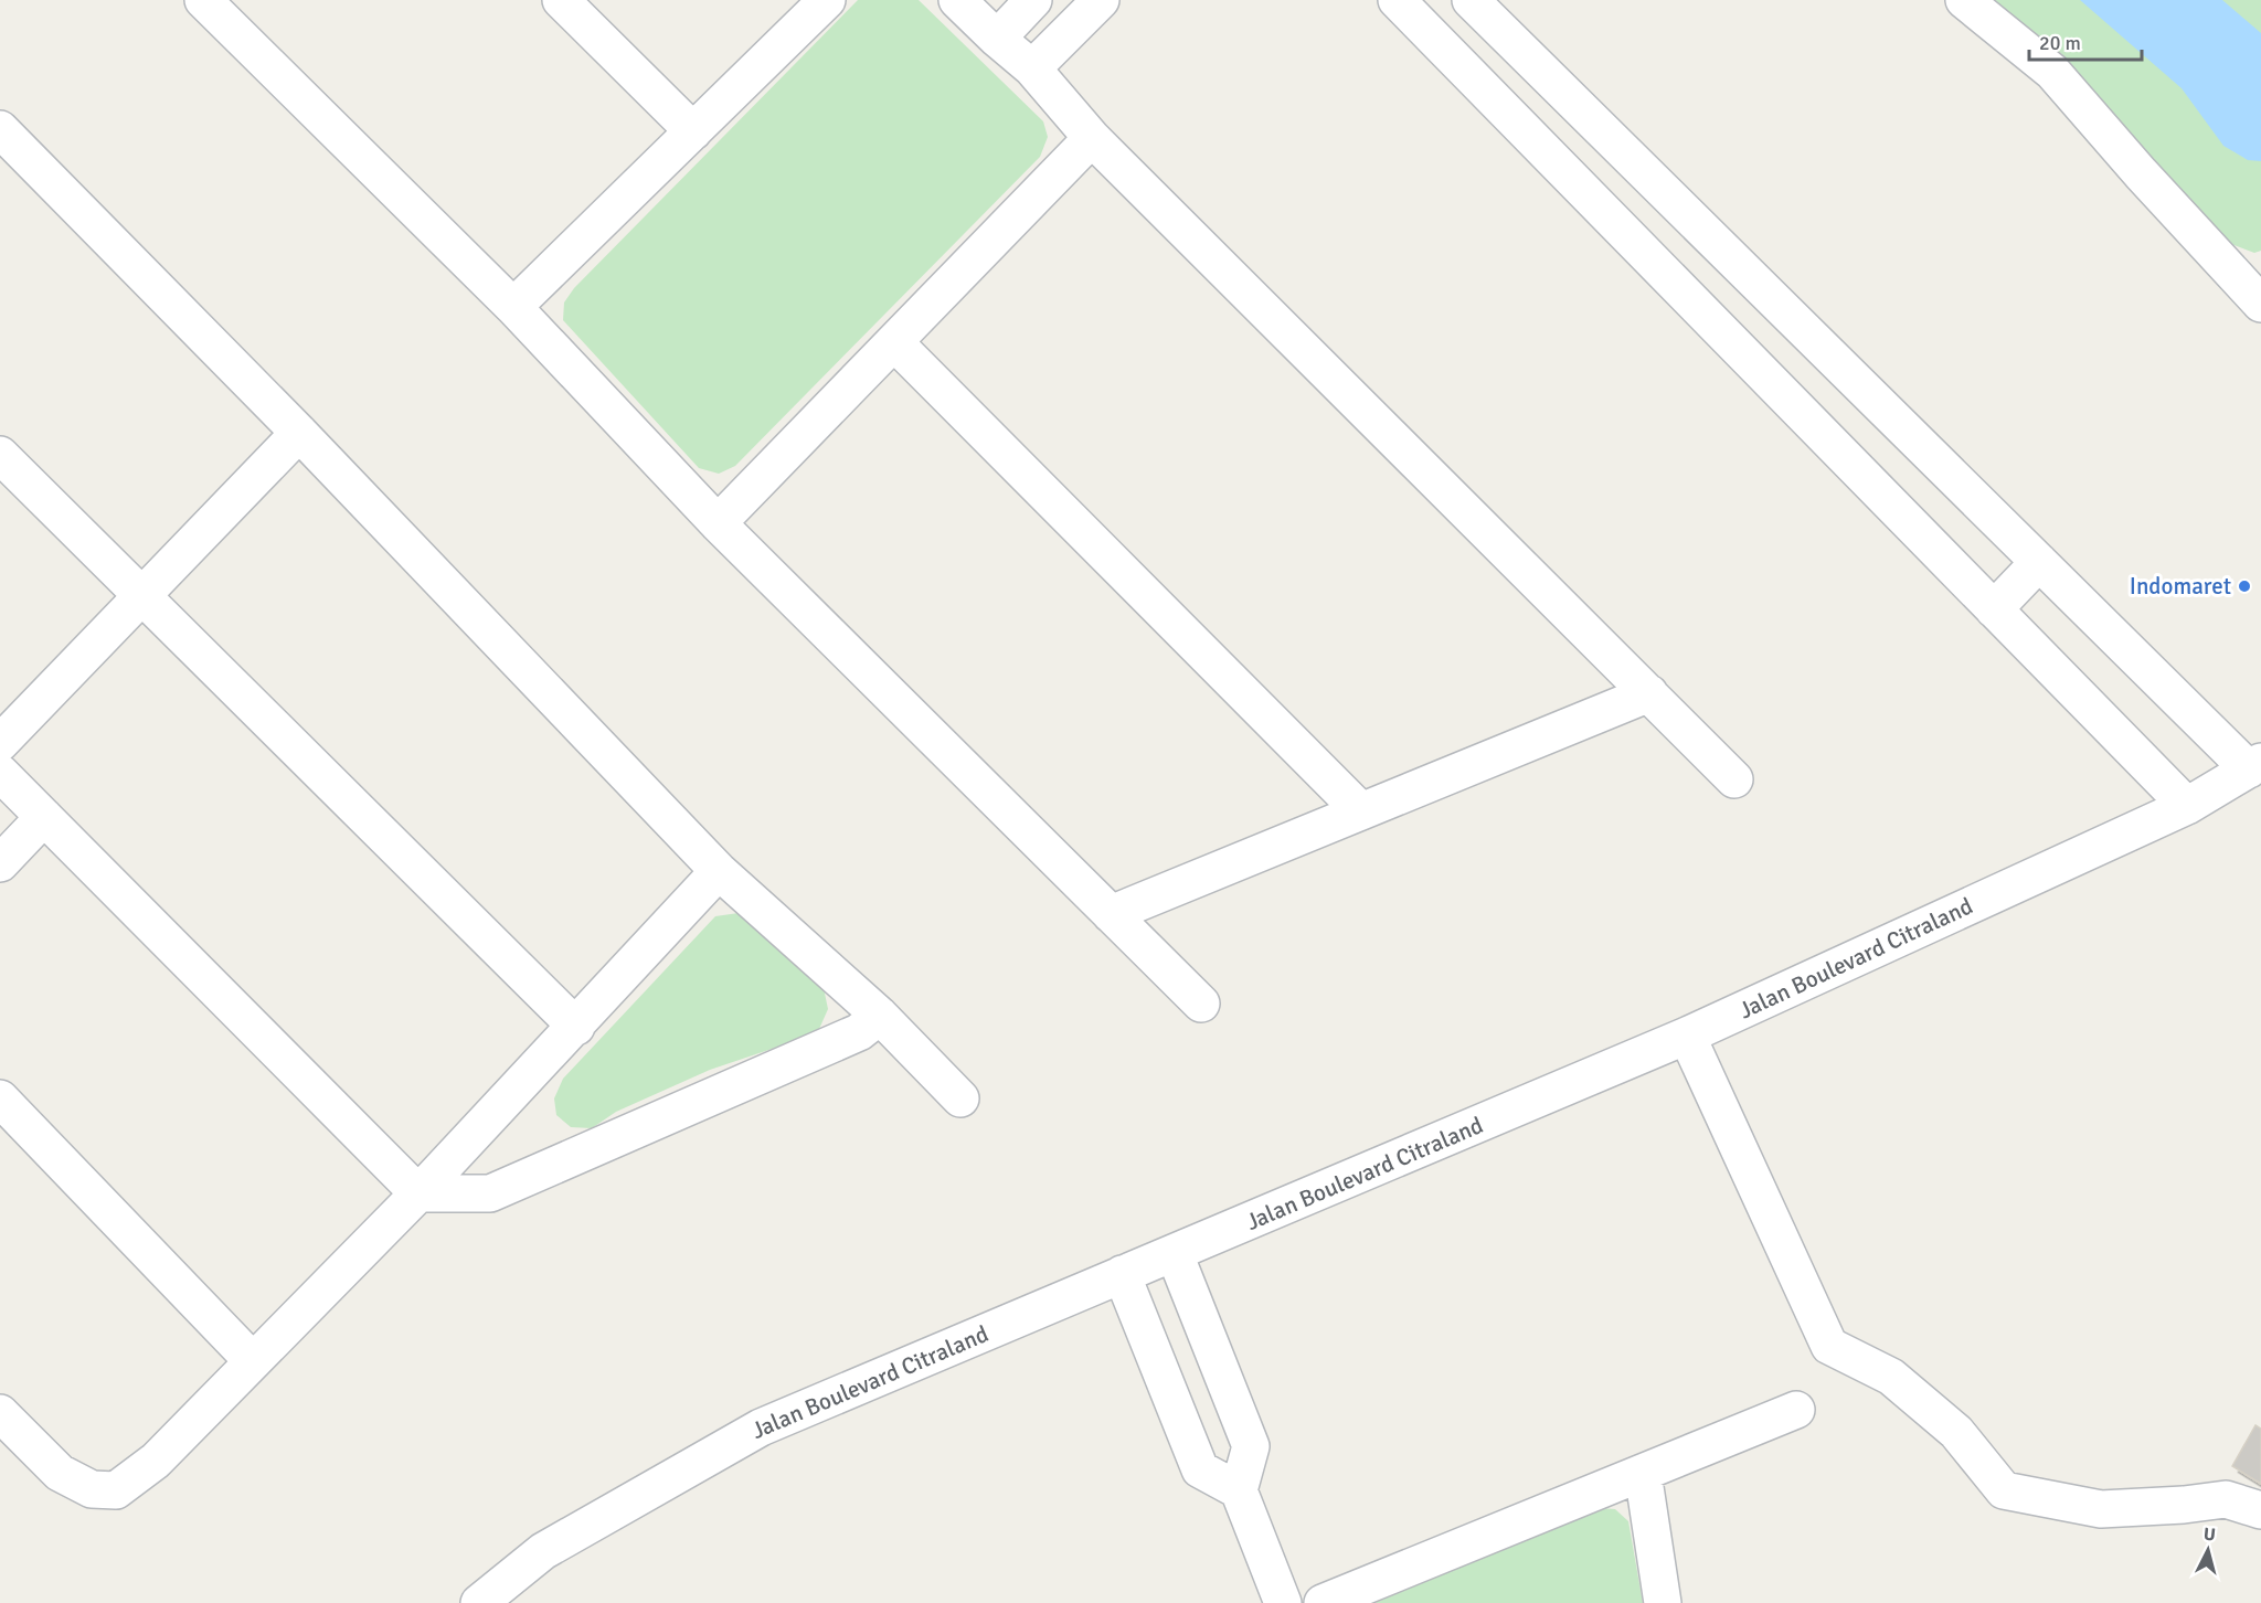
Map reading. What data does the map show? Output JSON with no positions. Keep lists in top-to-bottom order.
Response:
{
  "streets": {
    "street": ["Jalan Boulevard Citraland"]
  },
  "places": ["Indomaret"],
  "scale_bar": "20 m",
  "north": "top"
}
